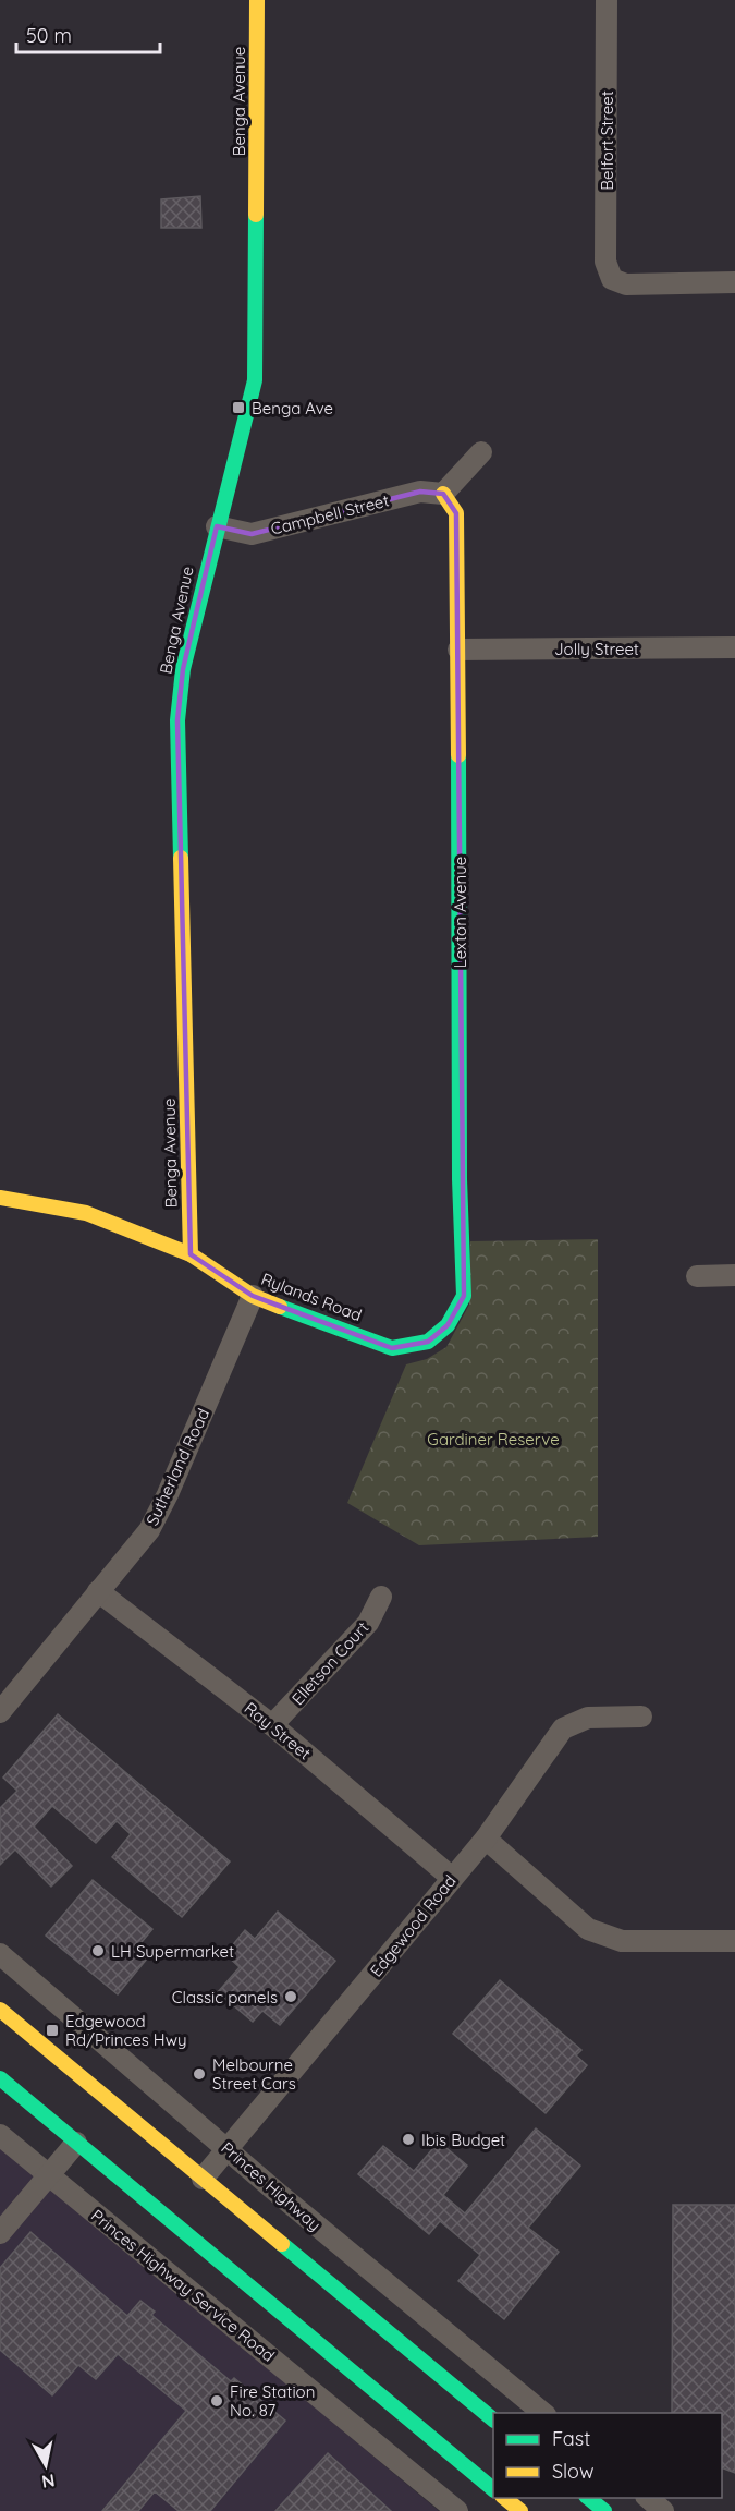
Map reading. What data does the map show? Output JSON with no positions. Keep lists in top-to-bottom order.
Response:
{
  "streets": {
    "main road": ["Benga Avenue", "Lexton Avenue", "Rylands Road"],
    "street": [
      "Belfort Street",
      "Campbell Street",
      "Jolly Street",
      "Sutherland Road",
      "Elletson Court",
      "Ray Street",
      "Edgewood Road",
      "Princes Highway",
      "Princes Highway Service Road"
    ]
  },
  "crossings": [
    ["Benga Avenue", "Campbell Street"],
    ["Benga Avenue", "Rylands Road"],
    ["Campbell Street", "Lexton Avenue"],
    ["Jolly Street", "Lexton Avenue"],
    ["Lexton Avenue", "Rylands Road"],
    ["Rylands Road", "Sutherland Road"],
    ["Sutherland Road", "Ray Street"],
    ["Elletson Court", "Ray Street"],
    ["Ray Street", "Edgewood Road"],
    ["Edgewood Road", "Princes Highway"]
  ],
  "parks": ["Gardiner Reserve"],
  "places": {
    "transit": ["Benga Ave", "Edgewood Rd/Princes Hwy"],
    "other": [
      "LH Supermarket",
      "Classic panels",
      "Melbourne Street Cars",
      "Ibis Budget",
      "Fire Station No. 87"
    ]
  },
  "legend": ["Fast", "Slow"],
  "scale_bar": "50 m",
  "north": "bottom"
}
